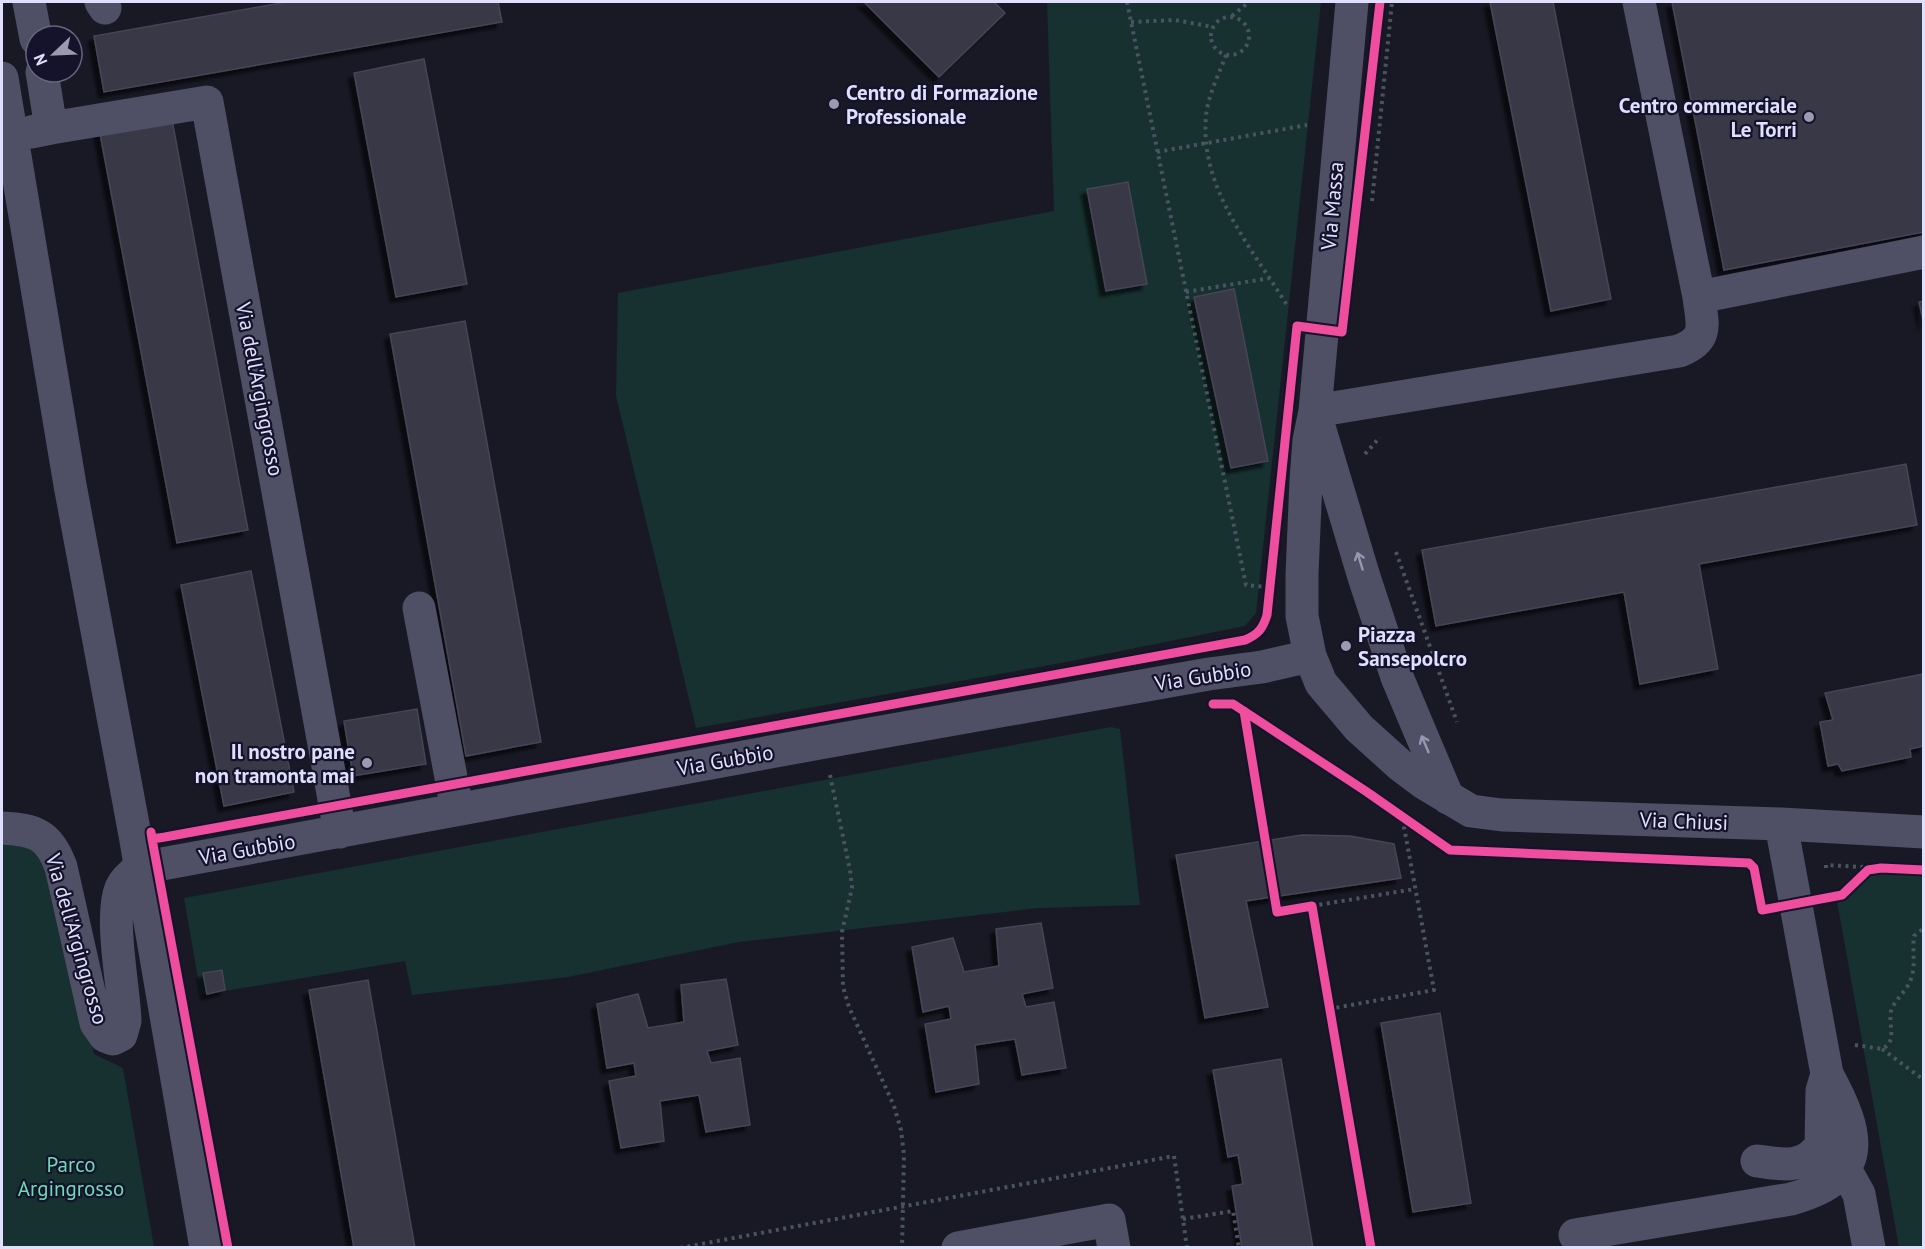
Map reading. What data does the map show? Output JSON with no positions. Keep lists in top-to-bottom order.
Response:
{
  "streets": {
    "street": [
      "Via Massa",
      "Via dell'Argingrosso",
      "Via Gubbio",
      "Via Chiusi"
    ]
  },
  "crossings": [
    ["Via dell'Argingrosso", "Via Gubbio"]
  ],
  "parks": ["Parco Argingrosso"],
  "places": [
    "Centro di Formazione Professionale",
    "Centro commerciale Le Torri",
    "Piazza Sansepolcro",
    "Il nostro pane non tramonta mai"
  ],
  "north": "bottom left"
}
